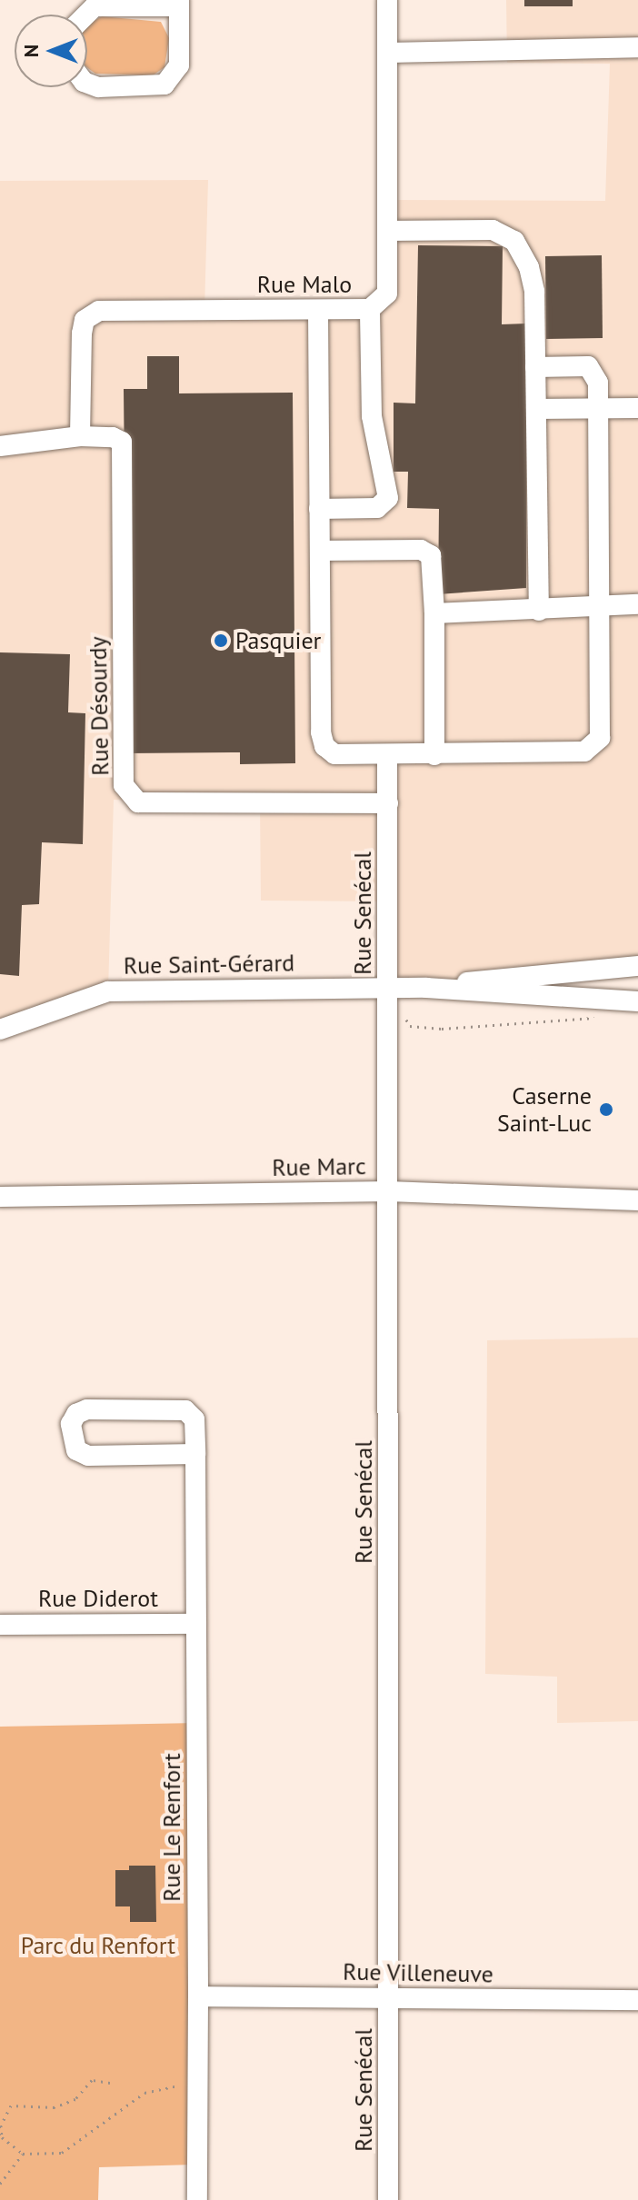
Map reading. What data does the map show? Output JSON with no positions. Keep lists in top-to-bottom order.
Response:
{
  "streets": {
    "street": [
      "Rue Malo",
      "Rue Désourdy",
      "Rue Senécal",
      "Rue Saint-Gérard",
      "Rue Marc",
      "Rue Diderot",
      "Rue Le Renfort",
      "Rue Villeneuve"
    ]
  },
  "crossings": [
    ["Rue Malo", "Rue Désourdy"],
    ["Rue Désourdy", "Rue Senécal"],
    ["Rue Senécal", "Rue Saint-Gérard"],
    ["Rue Senécal", "Rue Marc"],
    ["Rue Senécal", "Rue Villeneuve"],
    ["Rue Diderot", "Rue Le Renfort"],
    ["Rue Le Renfort", "Rue Villeneuve"]
  ],
  "parks": ["Parc du Renfort"],
  "places": ["Pasquier", "Caserne Saint-Luc"],
  "north": "left"
}
